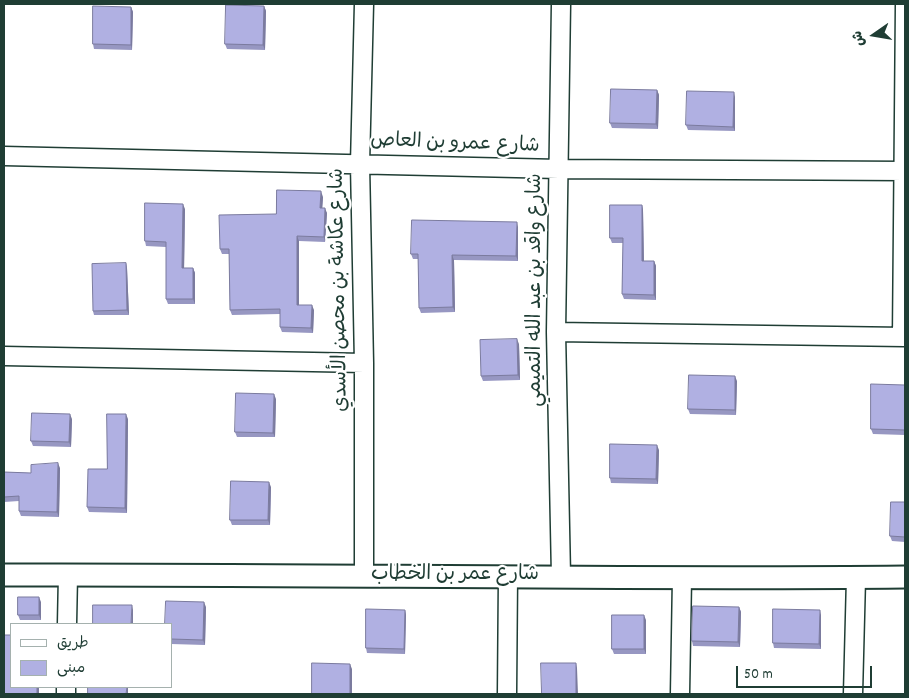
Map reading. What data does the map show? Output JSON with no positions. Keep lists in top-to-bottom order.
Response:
{
  "streets": {
    "street": [
      "شارع عمرو بن العاص",
      "شارع عكاشة بن محصن الأسدي",
      "شارع واقد بن عبد الله التميمي",
      "شارع عمر بن الخطاب"
    ]
  },
  "crossings": [
    ["شارع عمرو بن العاص", "شارع عكاشة بن محصن الأسدي"],
    ["شارع عمرو بن العاص", "شارع واقد بن عبد الله التميمي"],
    ["شارع عكاشة بن محصن الأسدي", "شارع عمر بن الخطاب"],
    ["شارع واقد بن عبد الله التميمي", "شارع عمر بن الخطاب"]
  ],
  "legend": ["طريق", "مبنى"],
  "scale_bar": "50 m",
  "north": "left"
}
